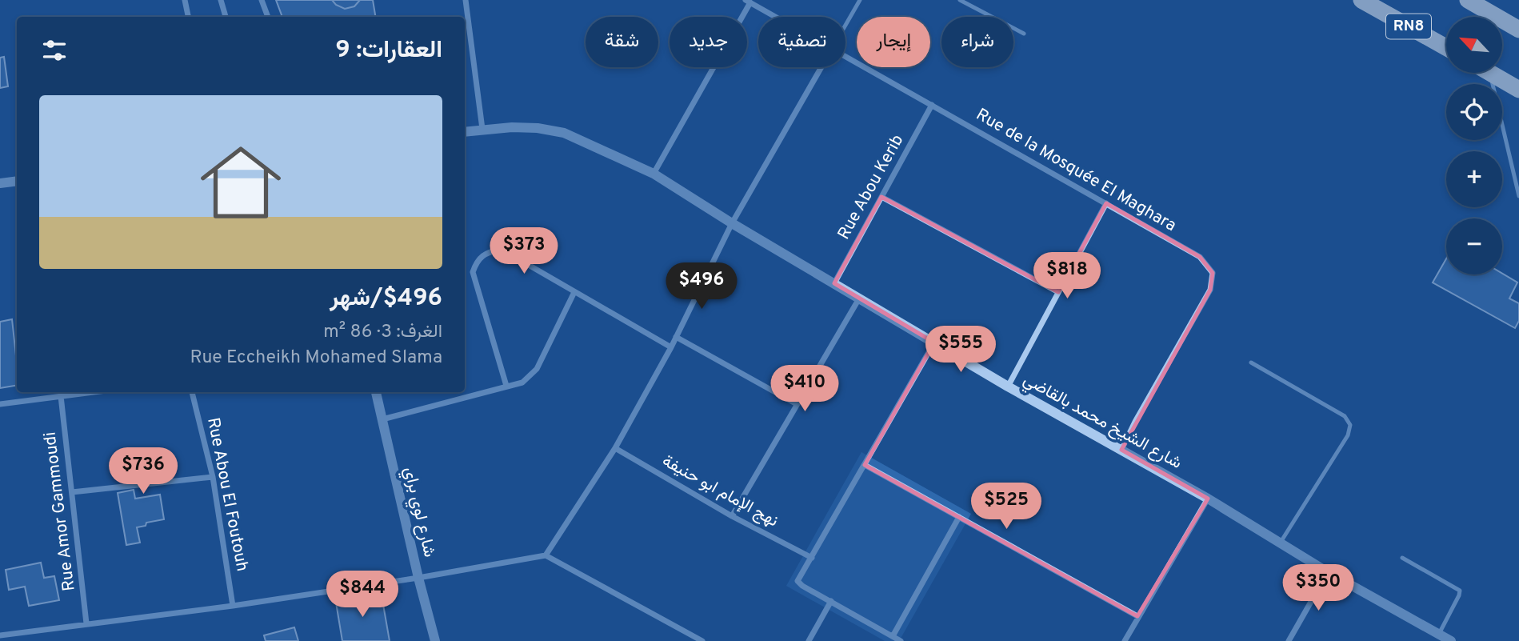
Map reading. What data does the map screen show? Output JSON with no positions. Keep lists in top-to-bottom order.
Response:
{
  "streets": {
    "highway": ["RN8"],
    "street": [
      "Rue de la Mosquée El Maghara",
      "Rue Abou Kerib",
      "شارع الشيخ محمد بالقاضي",
      "نهج الإمام ابو حنيفة",
      "Rue Abou El Foutouh",
      "Rue Amor Gammoudi",
      "شارع لوي براي"
    ]
  },
  "crossings": [
    ["Rue de la Mosquée El Maghara", "Rue Abou Kerib"],
    ["Rue de la Mosquée El Maghara", "شارع الشيخ محمد بالقاضي"],
    ["Rue Abou Kerib", "شارع الشيخ محمد بالقاضي"]
  ],
  "north": "top left",
  "page": {
    "map_buttons": ["+", "−"],
    "chip": [
      "شراء",
      "إيجار",
      "تصفية",
      "جديد",
      "شقة"
    ],
    "heading": "العقارات: 9",
    "list": [
      {
        "name": "$496/شهر",
        "note": "الغرف: 3 · 86 m² · Rue Eccheikh Mohamed Slama"
      }
    ],
    "price": [
      "$373",
      "$818",
      "$496",
      "$555",
      "$410",
      "$736",
      "$525",
      "$350",
      "$844"
    ]
  }
}
